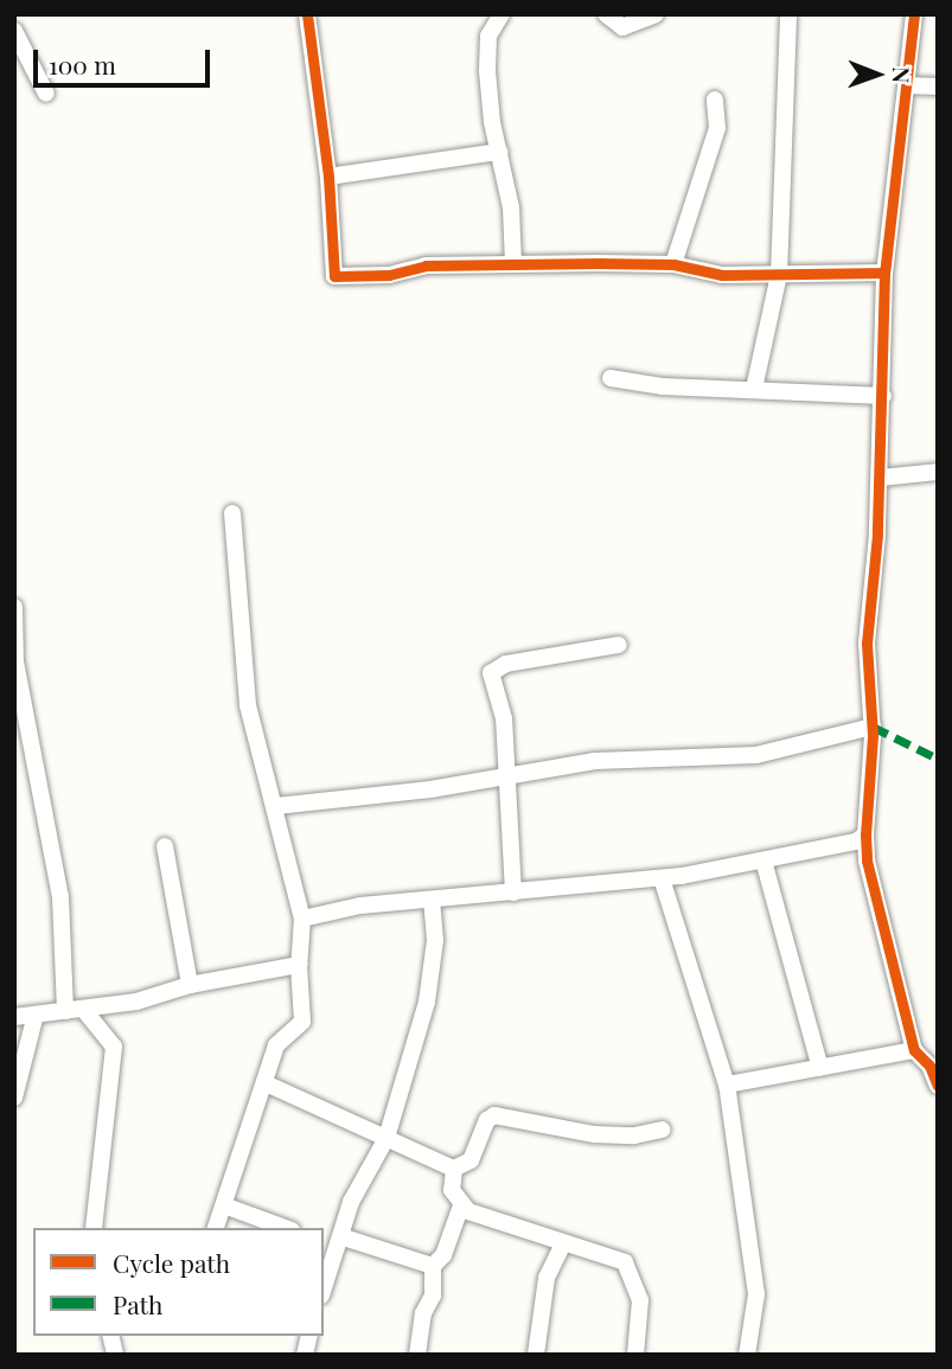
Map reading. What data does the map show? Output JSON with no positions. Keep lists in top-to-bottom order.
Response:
{
  "legend": ["Cycle path", "Path"],
  "scale_bar": "100 m",
  "north": "right"
}
